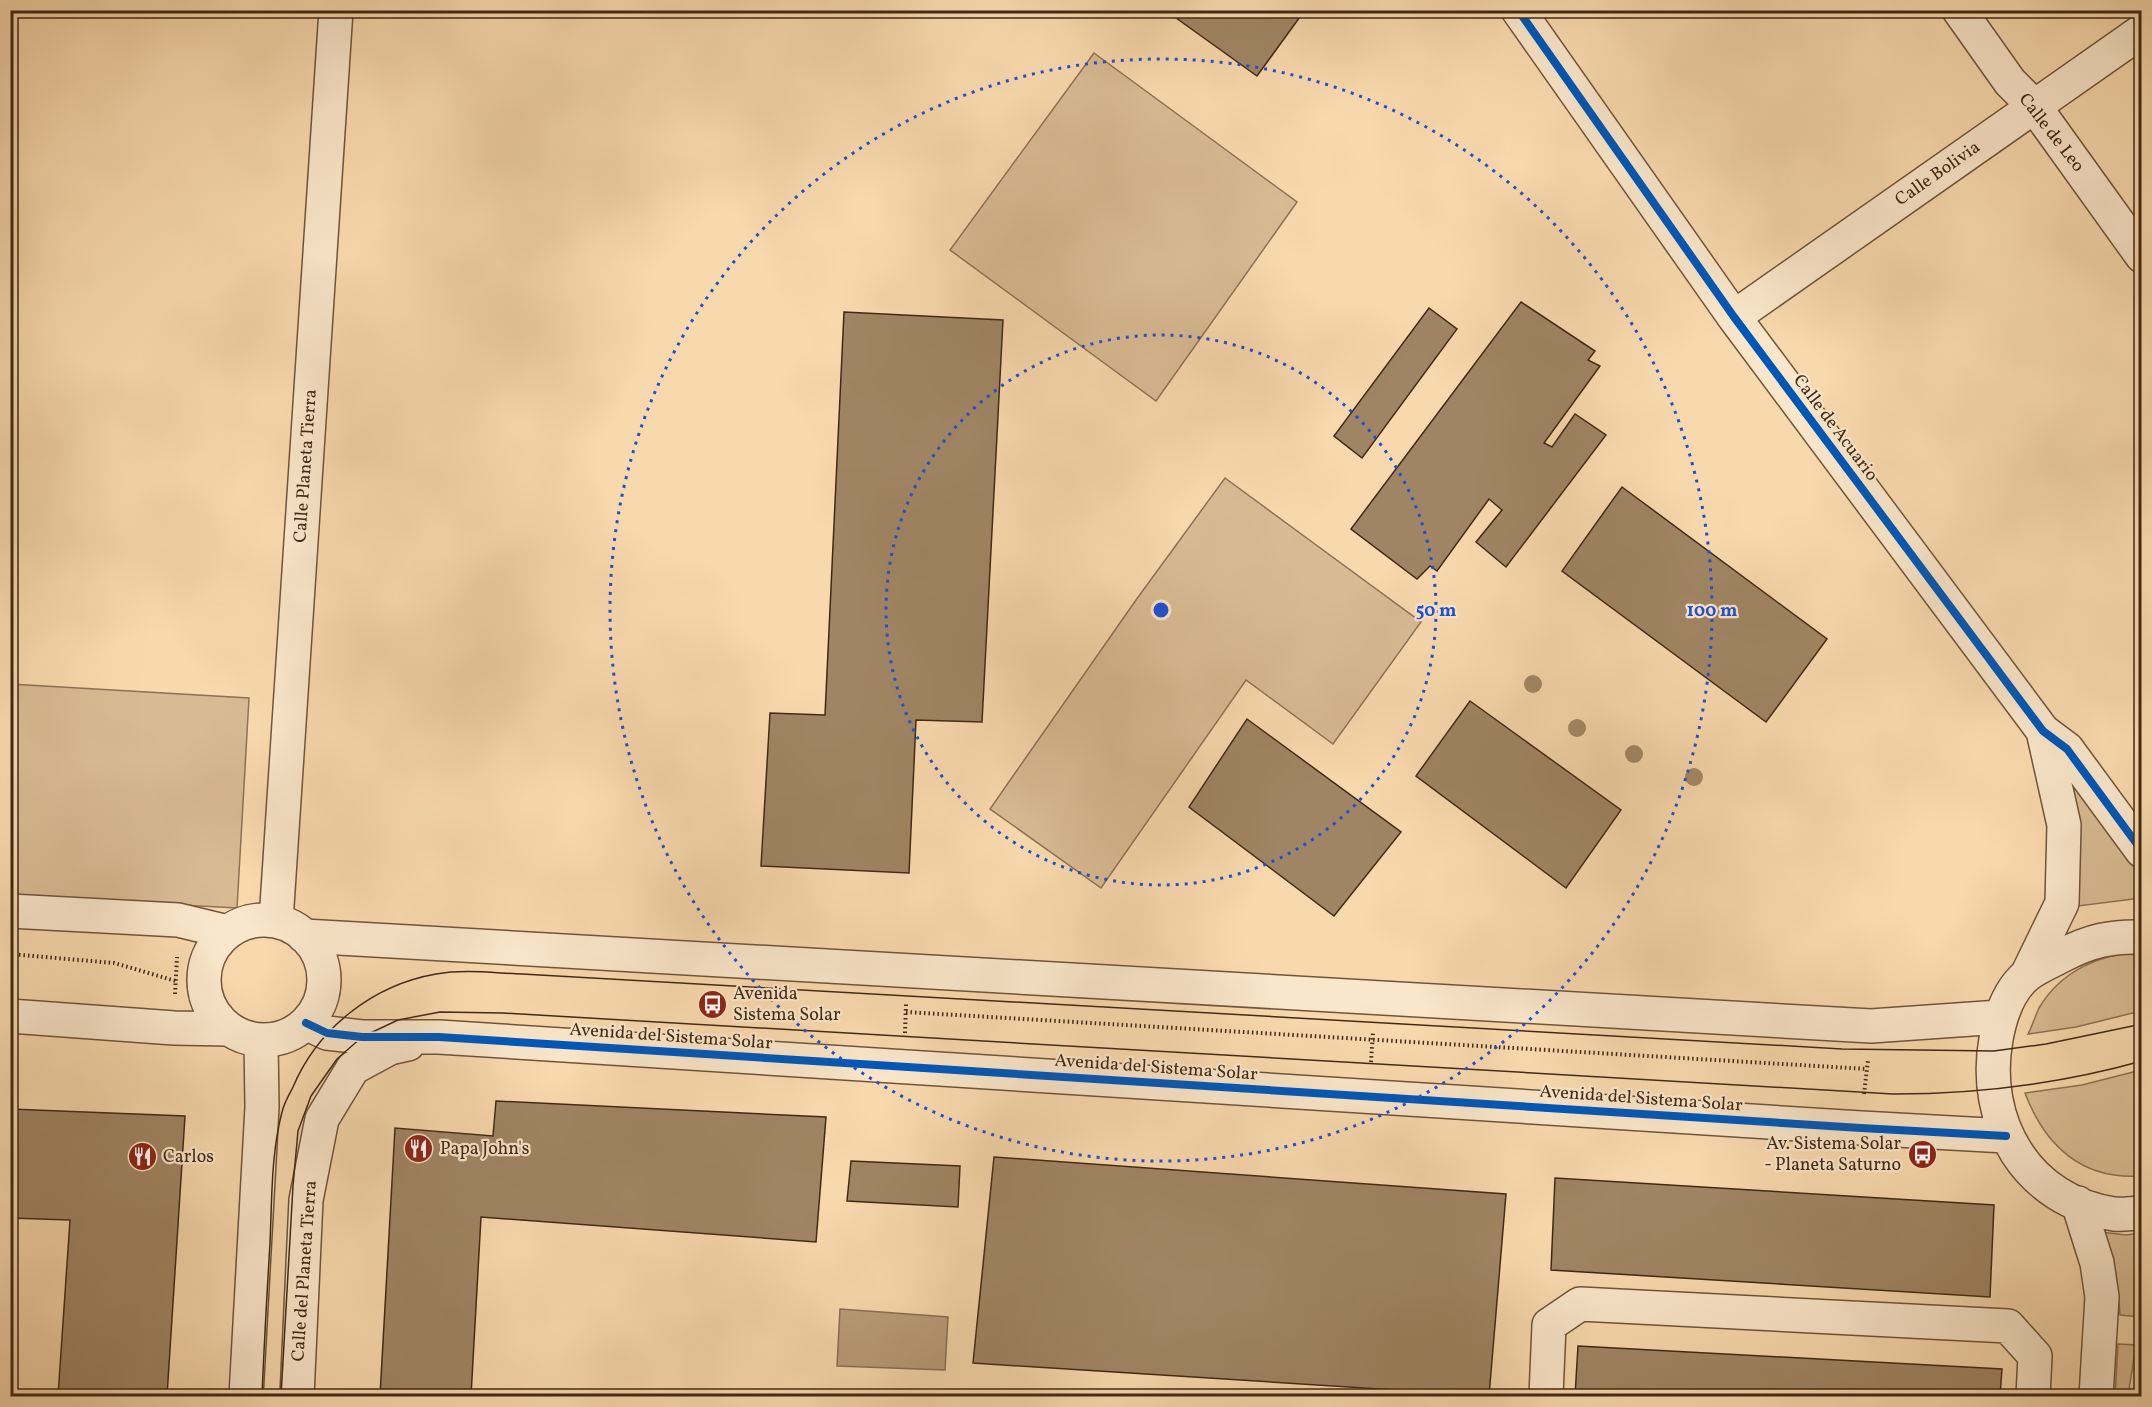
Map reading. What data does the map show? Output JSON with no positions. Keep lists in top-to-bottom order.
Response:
{
  "streets": {
    "street": [
      "Calle de Leo",
      "Calle Bolivia",
      "Calle de Acuario",
      "Calle Planeta Tierra",
      "Avenida del Sistema Solar",
      "Calle del Planeta Tierra"
    ]
  },
  "crossings": [
    ["Calle de Leo", "Calle Bolivia"],
    ["Calle Bolivia", "Calle de Acuario"],
    ["Calle de Acuario", "Avenida del Sistema Solar"],
    ["Calle Planeta Tierra", "Avenida del Sistema Solar"],
    ["Avenida del Sistema Solar", "Calle del Planeta Tierra"]
  ],
  "places": {
    "bus stop": ["Avenida Sistema Solar", "Av. Sistema Solar - Planeta Saturno"],
    "restaurant": ["Papa John's", "Carlos"]
  },
  "rings": ["50 m", "100 m"]
}
